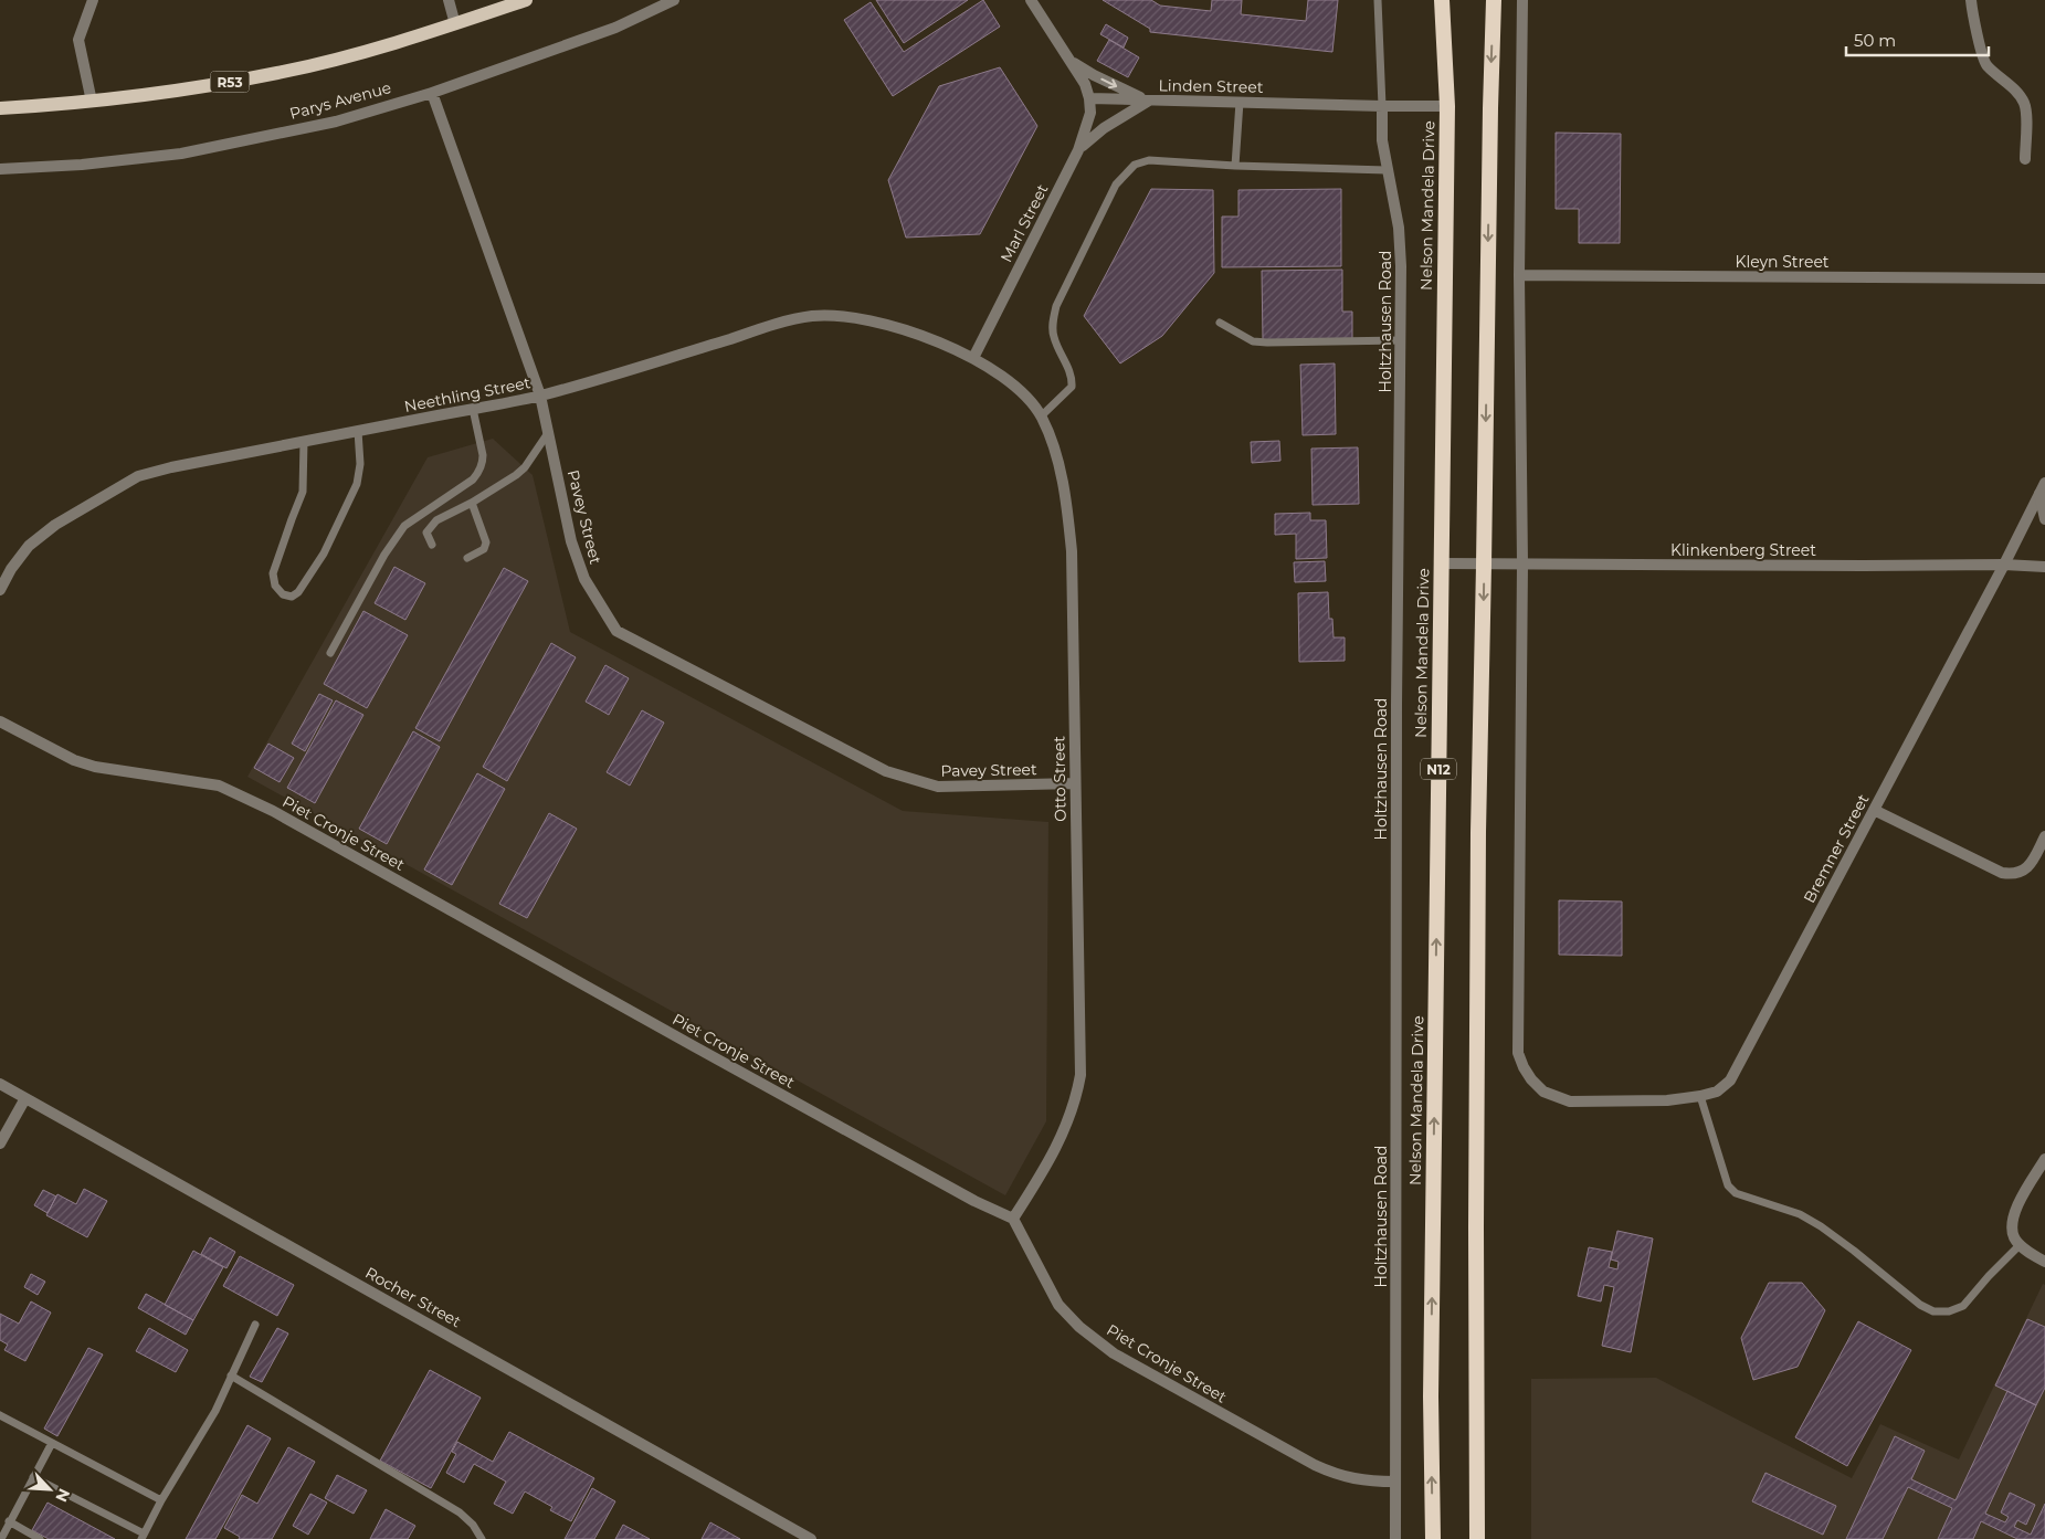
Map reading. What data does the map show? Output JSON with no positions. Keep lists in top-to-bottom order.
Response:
{
  "streets": {
    "highway": ["Nelson Mandela Drive", "N12"],
    "main road": ["R53"],
    "street": [
      "Linden Street",
      "Parys Avenue",
      "Marl Street",
      "Kleyn Street",
      "Holtzhausen Road",
      "Neethling Street",
      "Pavey Street",
      "Klinkenberg Street",
      "Otto Street",
      "Piet Cronje Street",
      "Bremner Street",
      "Rocher Street"
    ]
  },
  "crossings": [
    ["Linden Street", "Nelson Mandela Drive"],
    ["Linden Street", "Marl Street"],
    ["Linden Street", "Holtzhausen Road"],
    ["Parys Avenue", "Pavey Street"],
    ["Nelson Mandela Drive", "Klinkenberg Street"],
    ["Marl Street", "Neethling Street"],
    ["Marl Street", "Otto Street"],
    ["Holtzhausen Road", "Piet Cronje Street"],
    ["Neethling Street", "Pavey Street"],
    ["Neethling Street", "Otto Street"],
    ["Pavey Street", "Otto Street"],
    ["Klinkenberg Street", "Bremner Street"],
    ["Otto Street", "Piet Cronje Street"]
  ],
  "scale_bar": "50 m",
  "north": "bottom right"
}
